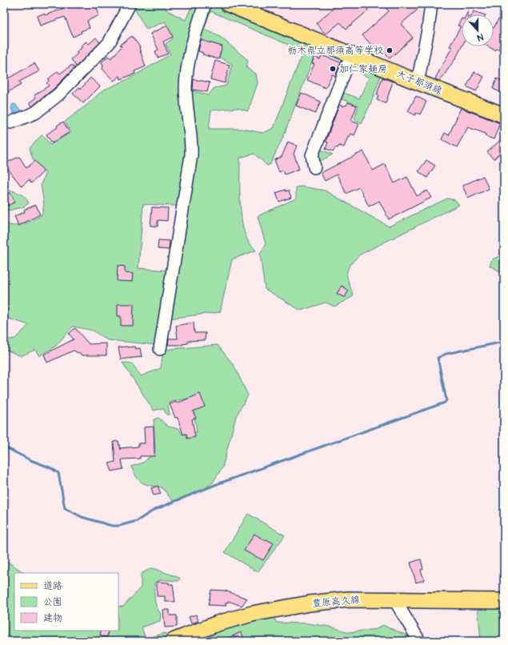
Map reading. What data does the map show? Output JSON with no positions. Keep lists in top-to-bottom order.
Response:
{
  "streets": {
    "main road": ["大子那須線", "豊原高久線"]
  },
  "places": ["栃木県立那須高等学校", "加仁家麺房"],
  "legend": ["道路", "公園", "建物"],
  "north": "bottom"
}
